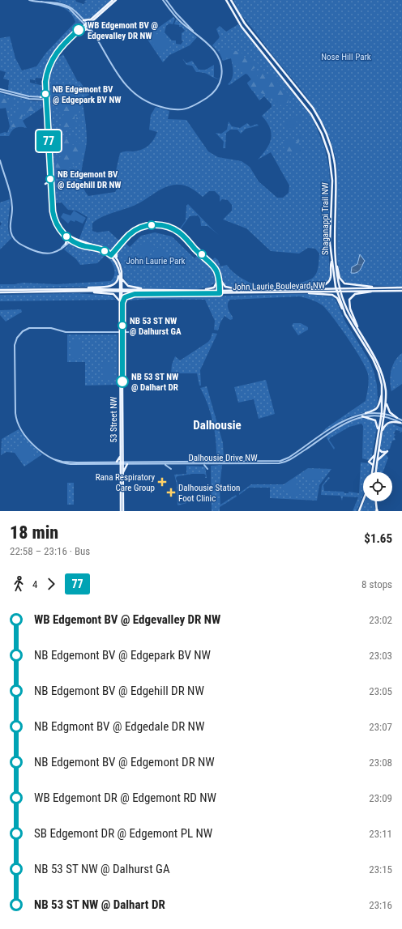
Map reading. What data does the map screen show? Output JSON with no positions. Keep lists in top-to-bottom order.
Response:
{
  "streets": {
    "main road": ["Shaganappi Trail NW", "John Laurie Boulevard NW", "53 Street NW"],
    "street": ["Dalhousie Drive NW"]
  },
  "crossings": [
    ["Shaganappi Trail NW", "John Laurie Boulevard NW"],
    ["Shaganappi Trail NW", "Dalhousie Drive NW"],
    ["John Laurie Boulevard NW", "53 Street NW"],
    ["53 Street NW", "Dalhousie Drive NW"]
  ],
  "districts": ["Dalhousie"],
  "parks": ["Nose Hill Park", "John Laurie Park"],
  "places": {
    "other": [
      "WB Edgemont BV @ Edgevalley DR NW",
      "NB Edgemont BV @ Edgepark BV NW",
      "NB Edgemont BV @ Edgehill DR NW",
      "NB 53 ST NW @ Dalhurst GA",
      "NB 53 ST NW @ Dalhart DR"
    ],
    "health": ["Rana Respiratory Care Group", "Dalhousie Station Foot Clinic"]
  },
  "lines": ["bus line 77"],
  "page": {
    "on_map": "77",
    "heading": ["18 min", "22:58 – 23:16 · Bus", "$1.65"],
    "legs": ["4", "77", "8 stops"],
    "list": [
      {
        "name": "WB Edgemont BV @ Edgevalley DR NW",
        "value": "23:02"
      },
      {
        "name": "NB Edgemont BV @ Edgepark BV NW",
        "value": "23:03"
      },
      {
        "name": "NB Edgemont BV @ Edgehill DR NW",
        "value": "23:05"
      },
      {
        "name": "NB Edgmont BV @ Edgedale DR NW",
        "value": "23:07"
      },
      {
        "name": "NB Edgemont BV @ Edgemont DR NW",
        "value": "23:08"
      },
      {
        "name": "WB Edgemont DR @ Edgemont RD NW",
        "value": "23:09"
      },
      {
        "name": "SB Edgemont DR @ Edgemont PL NW",
        "value": "23:11"
      },
      {
        "name": "NB 53 ST NW @ Dalhurst GA",
        "value": "23:15"
      },
      {
        "name": "NB 53 ST NW @ Dalhart DR",
        "value": "23:16"
      }
    ]
  }
}
